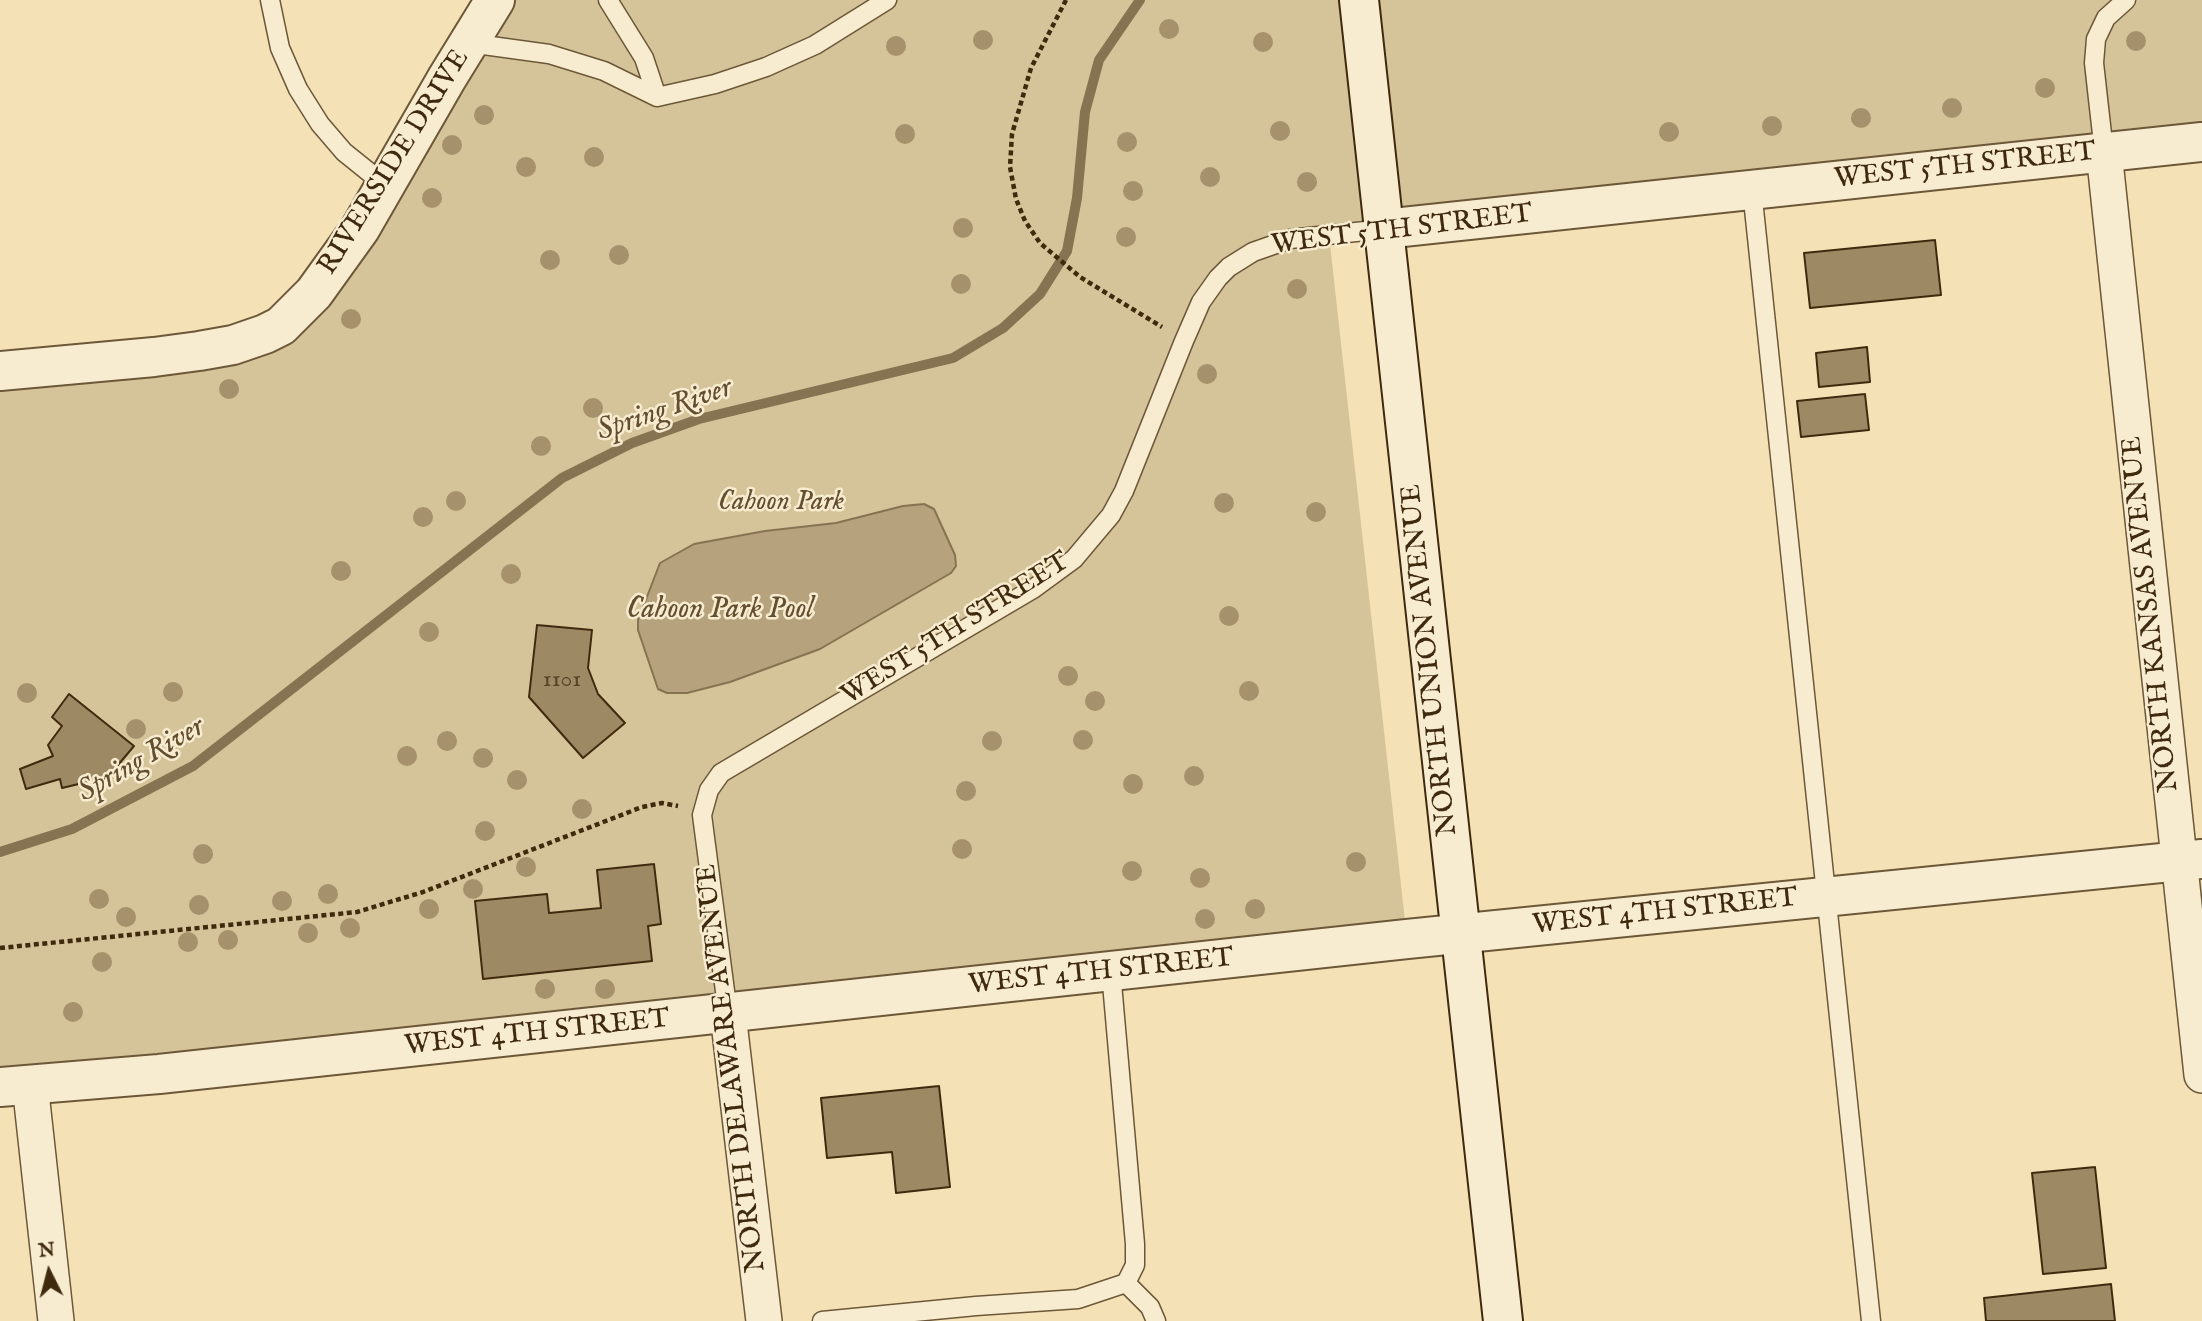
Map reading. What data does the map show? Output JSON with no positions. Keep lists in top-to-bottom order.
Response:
{
  "streets": {
    "street": [
      "RIVERSIDE DRIVE",
      "WEST 5TH STREET",
      "NORTH KANSAS AVENUE",
      "NORTH UNION AVENUE",
      "WEST 4TH STREET",
      "NORTH DELAWARE AVENUE"
    ]
  },
  "crossings": [
    ["WEST 5TH STREET", "NORTH KANSAS AVENUE"],
    ["WEST 5TH STREET", "NORTH UNION AVENUE"],
    ["WEST 5TH STREET", "NORTH DELAWARE AVENUE"],
    ["NORTH KANSAS AVENUE", "WEST 4TH STREET"],
    ["NORTH UNION AVENUE", "WEST 4TH STREET"],
    ["WEST 4TH STREET", "NORTH DELAWARE AVENUE"]
  ],
  "water": ["Spring River", "Cahoon Park Pool"],
  "parks": ["Cahoon Park"],
  "house_numbers": ["1101"],
  "north": "top"
}
